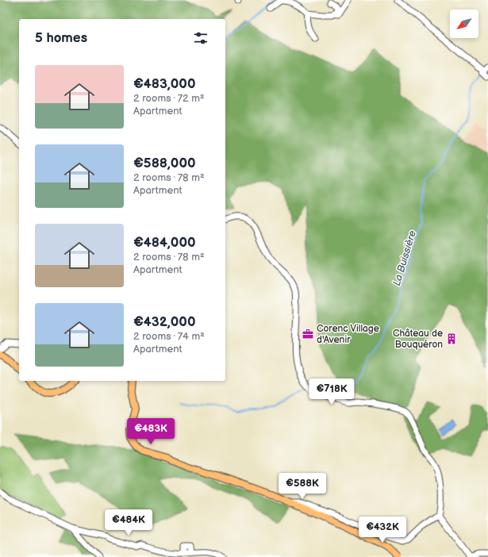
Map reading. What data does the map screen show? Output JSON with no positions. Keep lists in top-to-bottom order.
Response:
{
  "water": ["La Buissière"],
  "places": {
    "office": ["Corenc Village d'Avenir"],
    "building": ["Château de Bouquéron"]
  },
  "north": "bottom left",
  "page": {
    "heading": "5 homes",
    "list": [
      {
        "name": "€483,000",
        "note": "2 rooms · 72 m² · Apartment"
      },
      {
        "name": "€588,000",
        "note": "2 rooms · 78 m² · Apartment"
      },
      {
        "name": "€484,000",
        "note": "2 rooms · 78 m² · Apartment"
      },
      {
        "name": "€432,000",
        "note": "2 rooms · 74 m² · Apartment"
      }
    ],
    "price": [
      "€718K",
      "€483K",
      "€588K",
      "€484K",
      "€432K"
    ]
  }
}
